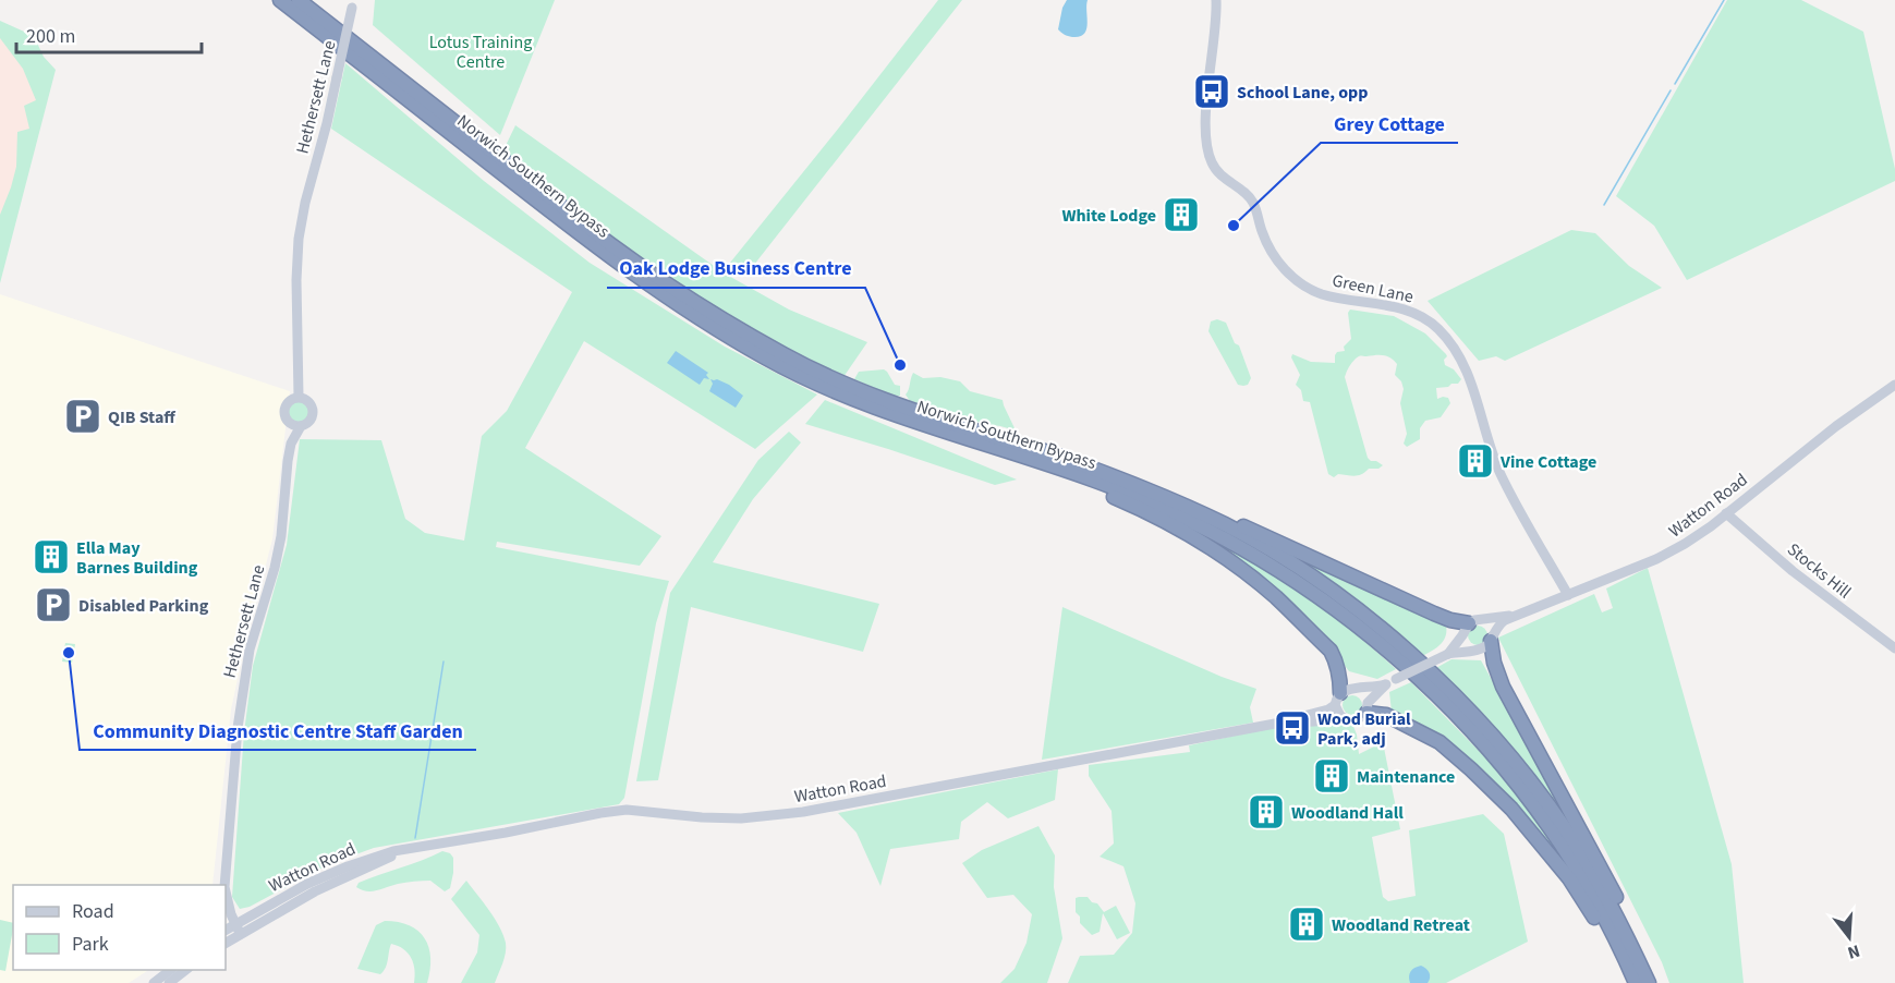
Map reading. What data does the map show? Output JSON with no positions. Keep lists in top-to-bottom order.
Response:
{
  "streets": {
    "highway": ["Norwich Southern Bypass"],
    "main road": [
      "Hethersett Lane",
      "Green Lane",
      "Watton Road",
      "Stocks Hill"
    ]
  },
  "crossings": [
    ["Hethersett Lane", "Watton Road"],
    ["Green Lane", "Watton Road"],
    ["Watton Road", "Stocks Hill"]
  ],
  "parks": ["Lotus Training Centre"],
  "places": {
    "bus stop": ["School Lane, opp", "Wood Burial Park, adj"],
    "building": [
      "White Lodge",
      "Vine Cottage",
      "Ella May Barnes Building",
      "Maintenance",
      "Woodland Hall",
      "Woodland Retreat"
    ],
    "other": ["Grey Cottage", "Oak Lodge Business Centre", "Community Diagnostic Centre Staff Garden"],
    "parking": ["QIB Staff", "Disabled Parking"]
  },
  "legend": ["Road", "Park"],
  "scale_bar": "200 m",
  "north": "bottom"
}
